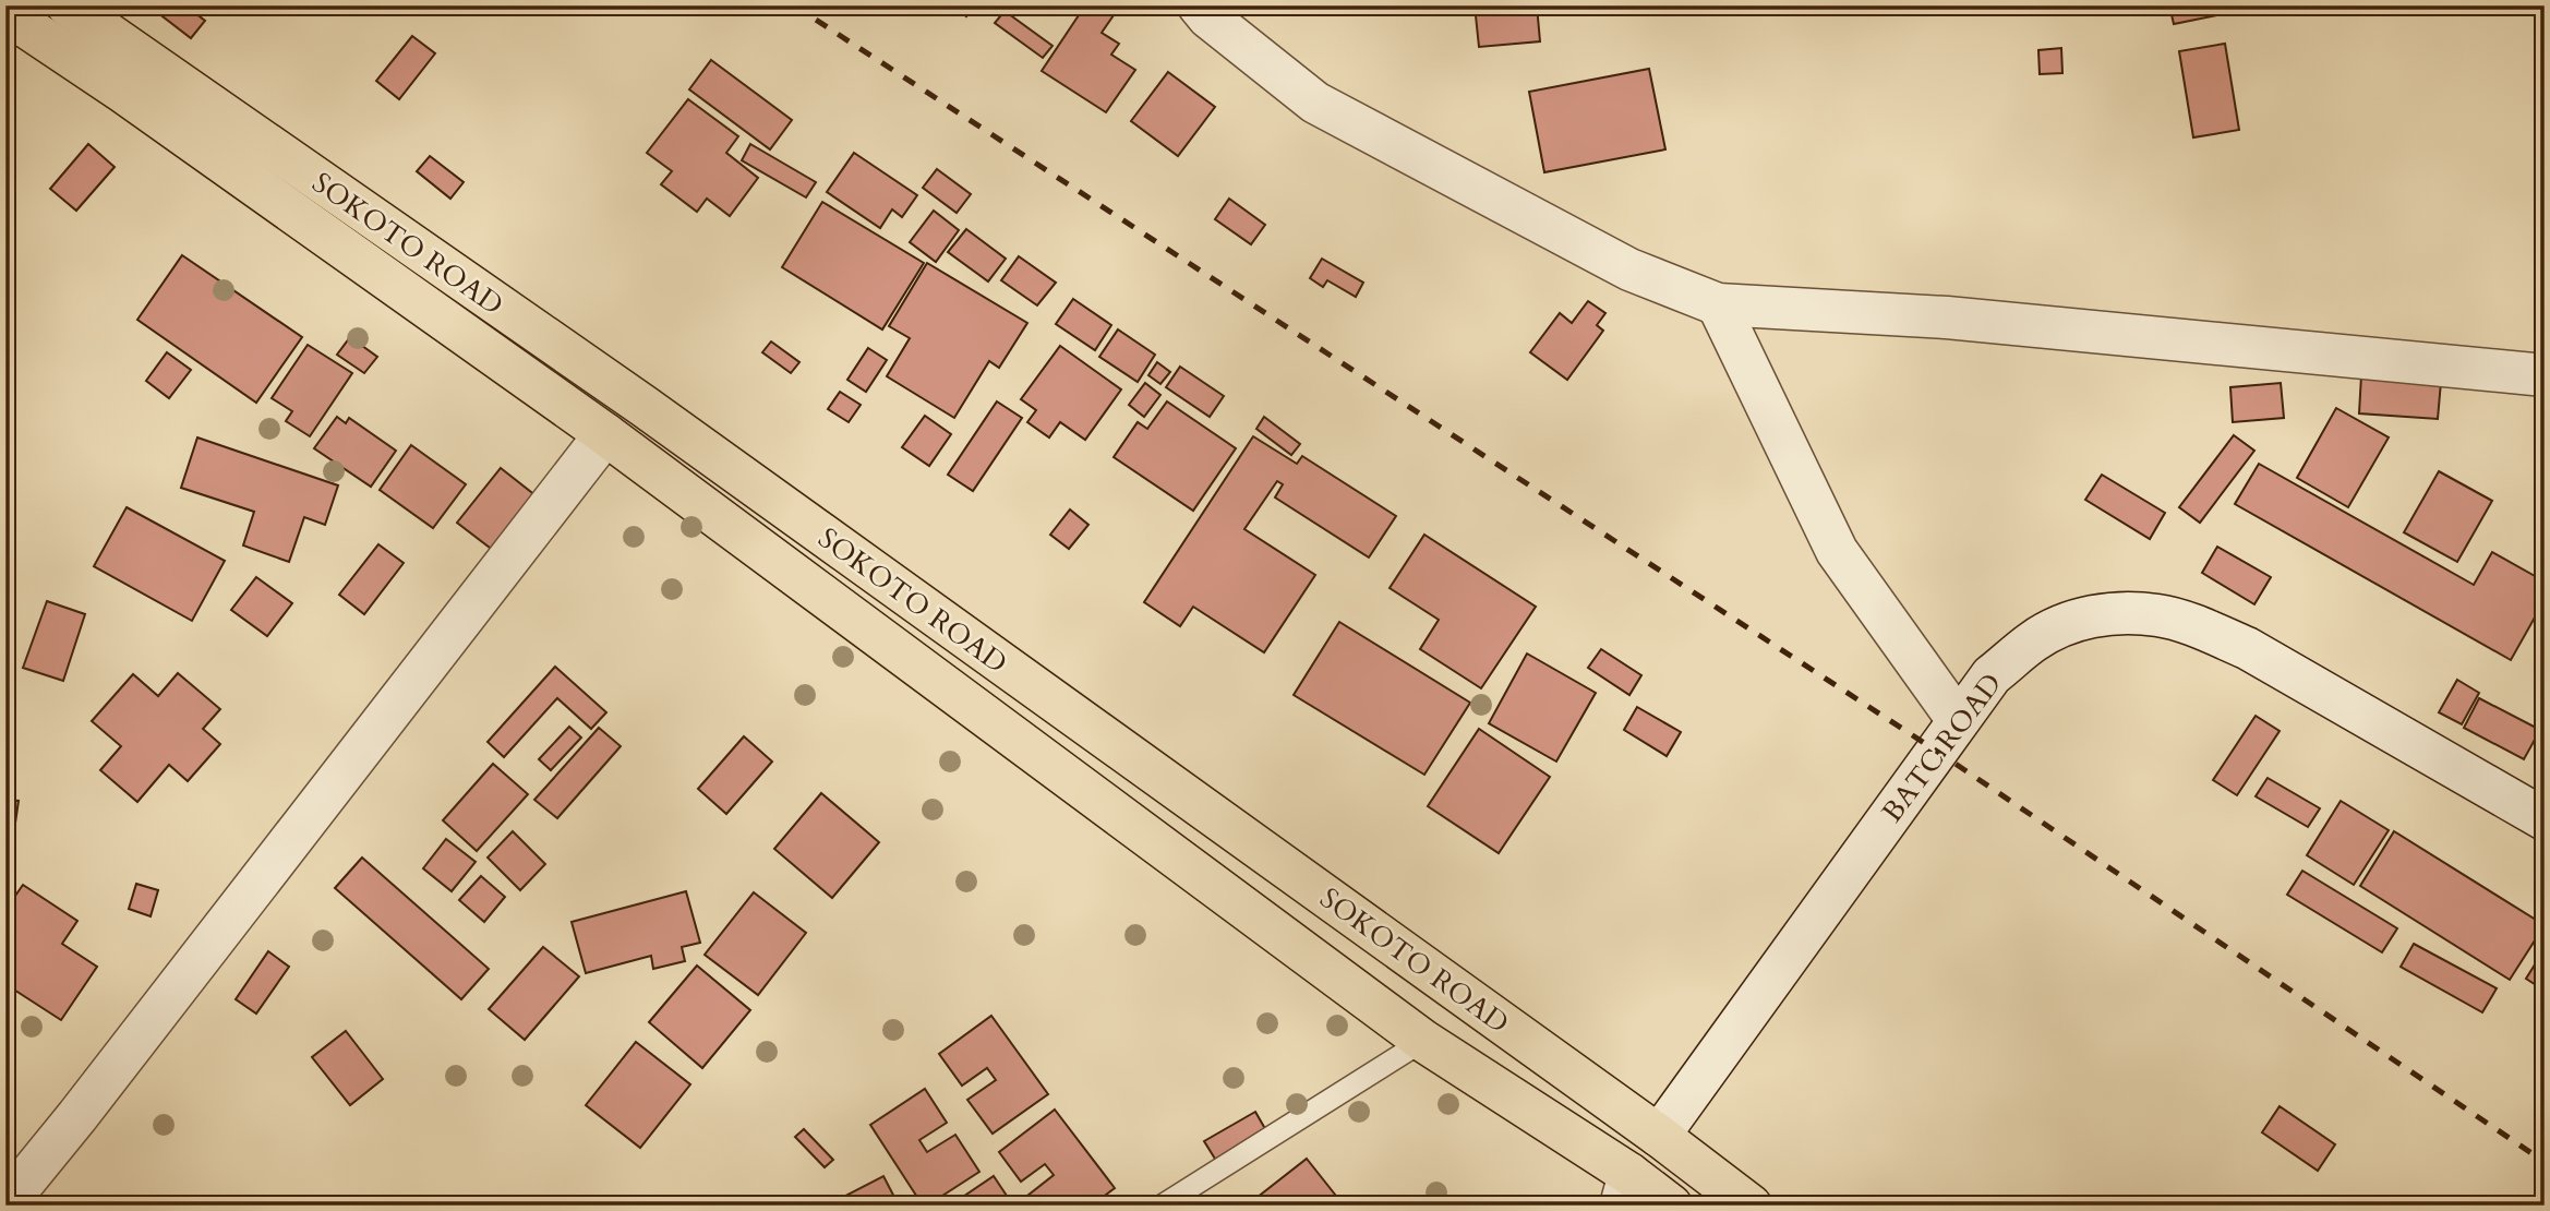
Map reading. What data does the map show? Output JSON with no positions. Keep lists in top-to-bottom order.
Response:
{
  "streets": {
    "main road": ["SOKOTO ROAD"],
    "street": ["BATC ROAD"]
  },
  "crossings": [
    ["SOKOTO ROAD", "BATC ROAD"]
  ]
}
